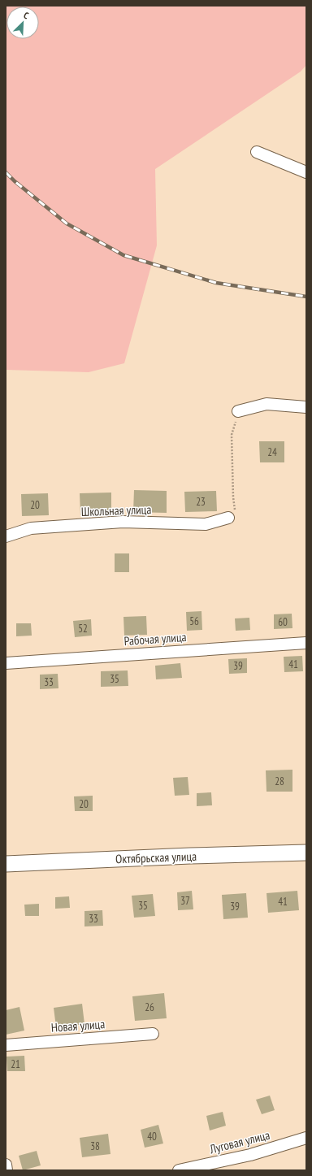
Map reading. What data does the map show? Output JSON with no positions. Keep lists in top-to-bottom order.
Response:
{
  "streets": {
    "street": [
      "Школьная улица",
      "Рабочая улица",
      "Октябрьская улица",
      "Новая улица",
      "Луговая улица"
    ]
  },
  "house_numbers": [
    "24",
    "23",
    "20",
    "56",
    "60",
    "52",
    "41",
    "39",
    "35",
    "33",
    "28",
    "20",
    "37",
    "41",
    "35",
    "39",
    "33",
    "26",
    "21",
    "40",
    "38"
  ],
  "north": "top right"
}
